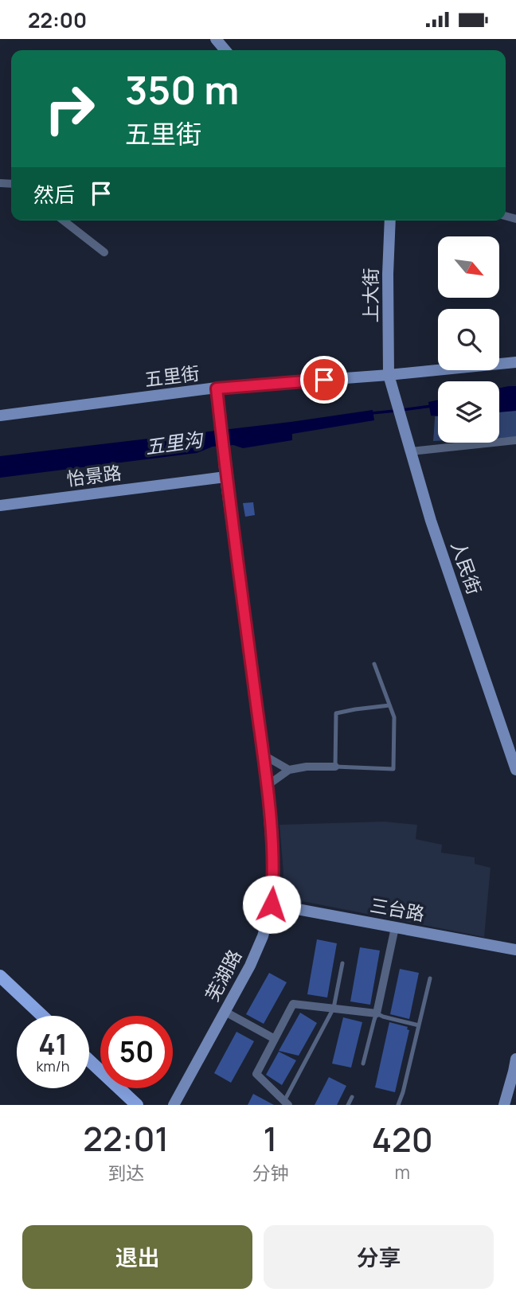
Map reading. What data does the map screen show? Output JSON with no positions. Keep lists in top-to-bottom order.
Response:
{
  "streets": {
    "street": [
      "上大街",
      "五里街",
      "怡景路",
      "人民街",
      "三台路",
      "芜湖路"
    ]
  },
  "crossings": [
    ["上大街", "五里街"],
    ["上大街", "人民街"],
    ["五里街", "人民街"],
    ["五里街", "芜湖路"],
    ["怡景路", "芜湖路"],
    ["三台路", "芜湖路"]
  ],
  "water": ["五里沟"],
  "north": "bottom right",
  "page": {
    "status": "22:00",
    "turn": ["350 m", "五里街"],
    "then": "然后",
    "speed": "41 km/h",
    "limit": "50",
    "eta": [
      "22:01",
      "到达",
      "1",
      "分钟",
      "420",
      "m"
    ],
    "buttons": ["退出", "分享"]
  }
}
